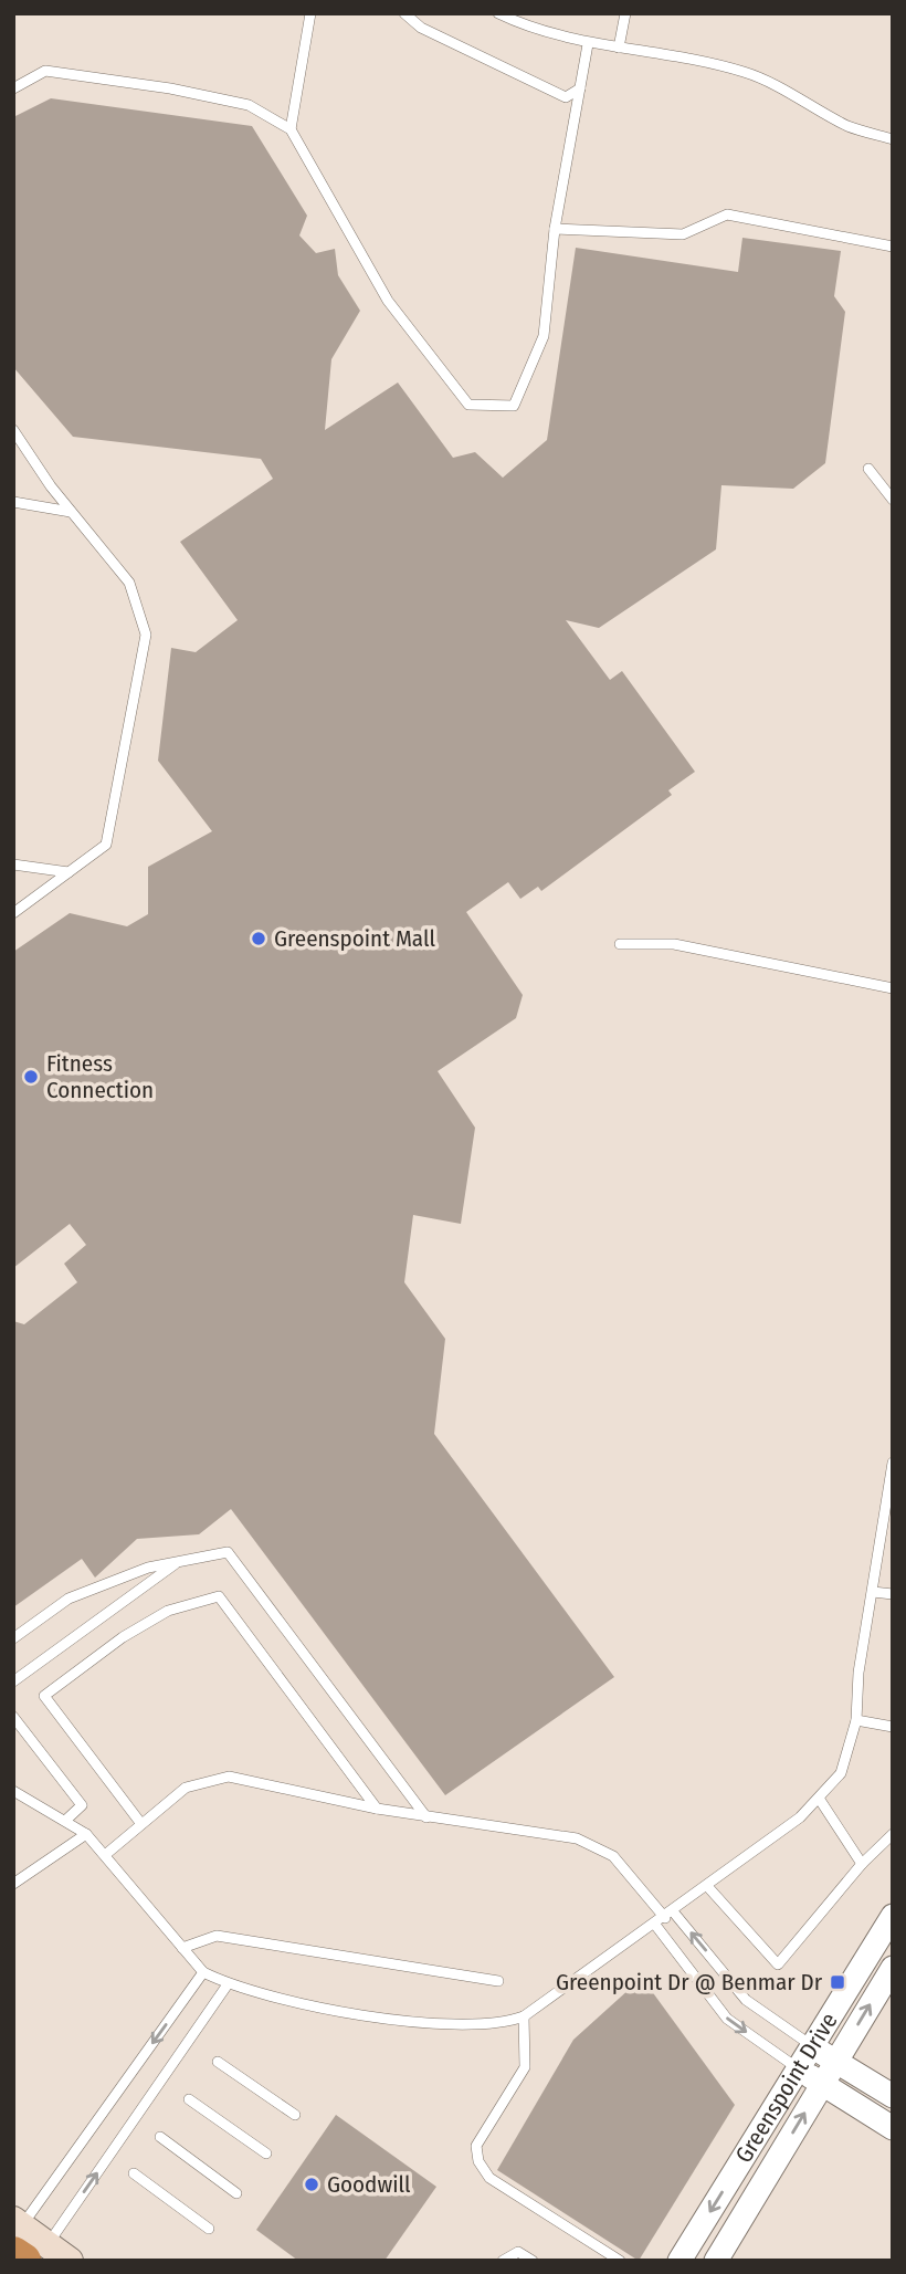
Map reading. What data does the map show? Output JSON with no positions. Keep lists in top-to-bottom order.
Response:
{
  "streets": {
    "street": ["Greenspoint Drive"]
  },
  "places": {
    "other": ["Greenspoint Mall", "Fitness Connection", "Goodwill"],
    "transit": ["Greenpoint Dr @ Benmar Dr"]
  }
}
